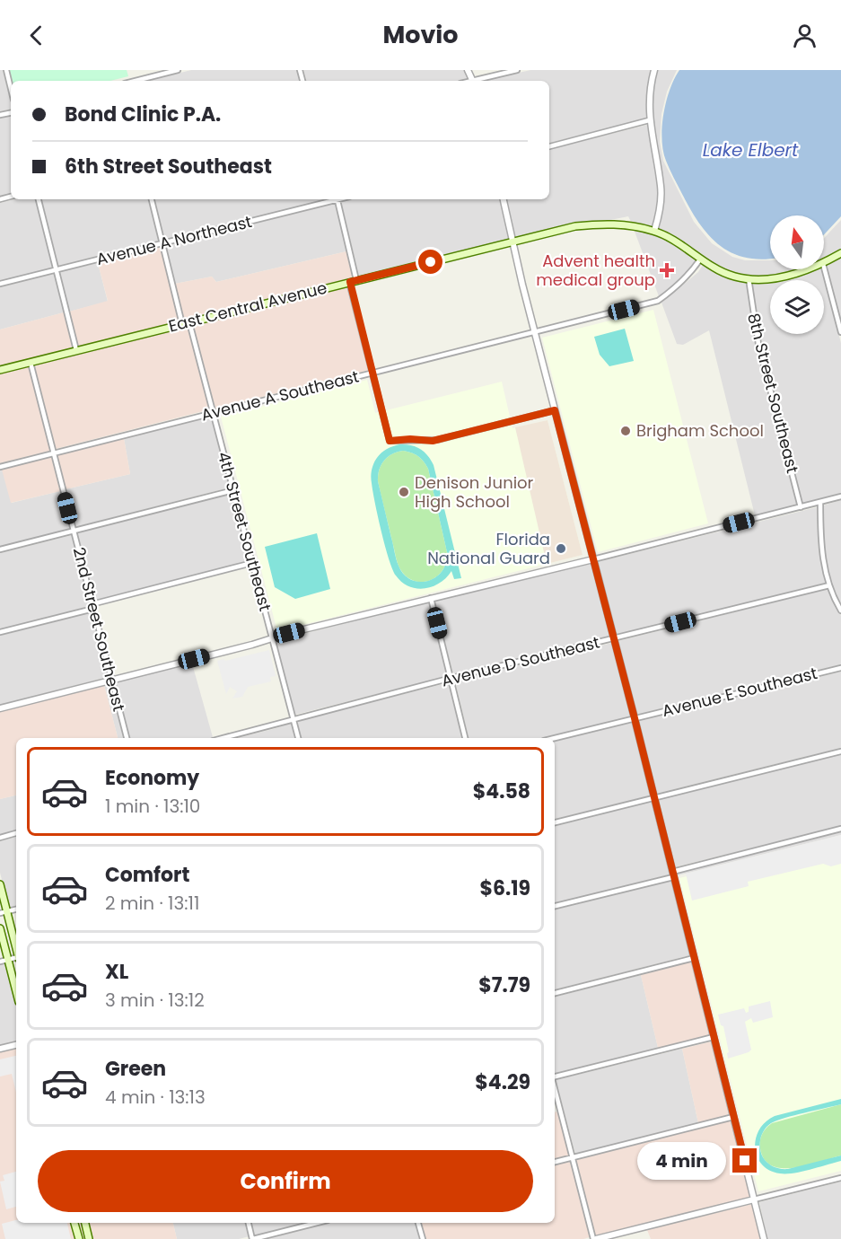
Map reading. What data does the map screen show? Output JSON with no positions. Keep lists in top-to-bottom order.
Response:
{
  "streets": {
    "main road": ["East Central Avenue"],
    "street": [
      "Avenue A Northeast",
      "8th Street Southeast",
      "Avenue A Southeast",
      "4th Street Southeast",
      "2nd Street Southeast",
      "Avenue D Southeast",
      "Avenue E Southeast"
    ]
  },
  "crossings": [
    ["East Central Avenue", "8th Street Southeast"],
    ["East Central Avenue", "Avenue A Southeast"],
    ["East Central Avenue", "4th Street Southeast"],
    ["East Central Avenue", "2nd Street Southeast"],
    ["Avenue A Southeast", "4th Street Southeast"],
    ["Avenue A Southeast", "2nd Street Southeast"],
    ["4th Street Southeast", "Avenue D Southeast"]
  ],
  "water": ["Lake Elbert"],
  "places": {
    "health": ["Advent health medical group"],
    "other": ["Brigham School", "Denison Junior High School", "Florida National Guard"]
  },
  "north": "top",
  "page": {
    "header": "Movio",
    "banner": ["Bond Clinic P.A.", "6th Street Southeast"],
    "list": [
      {
        "name": "Economy",
        "note": "1 min · 13:10",
        "value": "$4.58"
      },
      {
        "name": "Comfort",
        "note": "2 min · 13:11",
        "value": "$6.19"
      },
      {
        "name": "XL",
        "note": "3 min · 13:12",
        "value": "$7.79"
      },
      {
        "name": "Green",
        "note": "4 min · 13:13",
        "value": "$4.29"
      }
    ],
    "buttons": "Confirm",
    "bubble": "4 min"
  }
}
